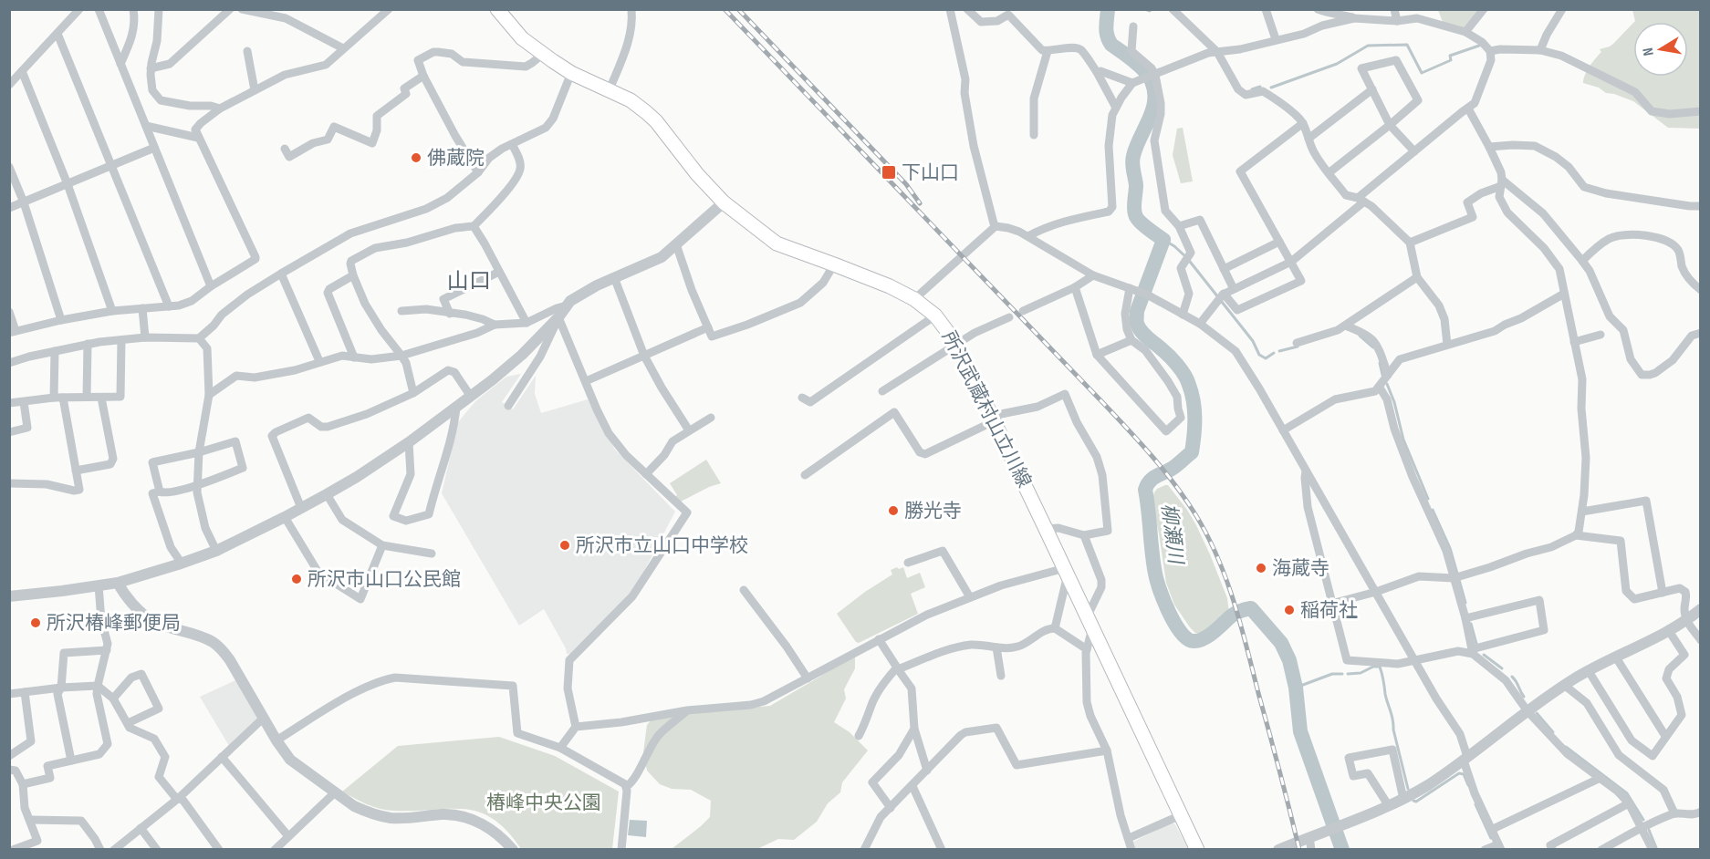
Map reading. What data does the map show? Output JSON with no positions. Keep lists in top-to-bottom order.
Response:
{
  "streets": {
    "main road": ["所沢武蔵村山立川線"]
  },
  "districts": ["山口"],
  "water": ["柳瀬川"],
  "parks": ["椿峰中央公園"],
  "places": {
    "other": [
      "佛蔵院",
      "勝光寺",
      "所沢市立山口中学校",
      "海蔵寺",
      "所沢市山口公民館",
      "稲荷社",
      "所沢椿峰郵便局"
    ],
    "transit": ["下山口"]
  },
  "north": "left"
}
